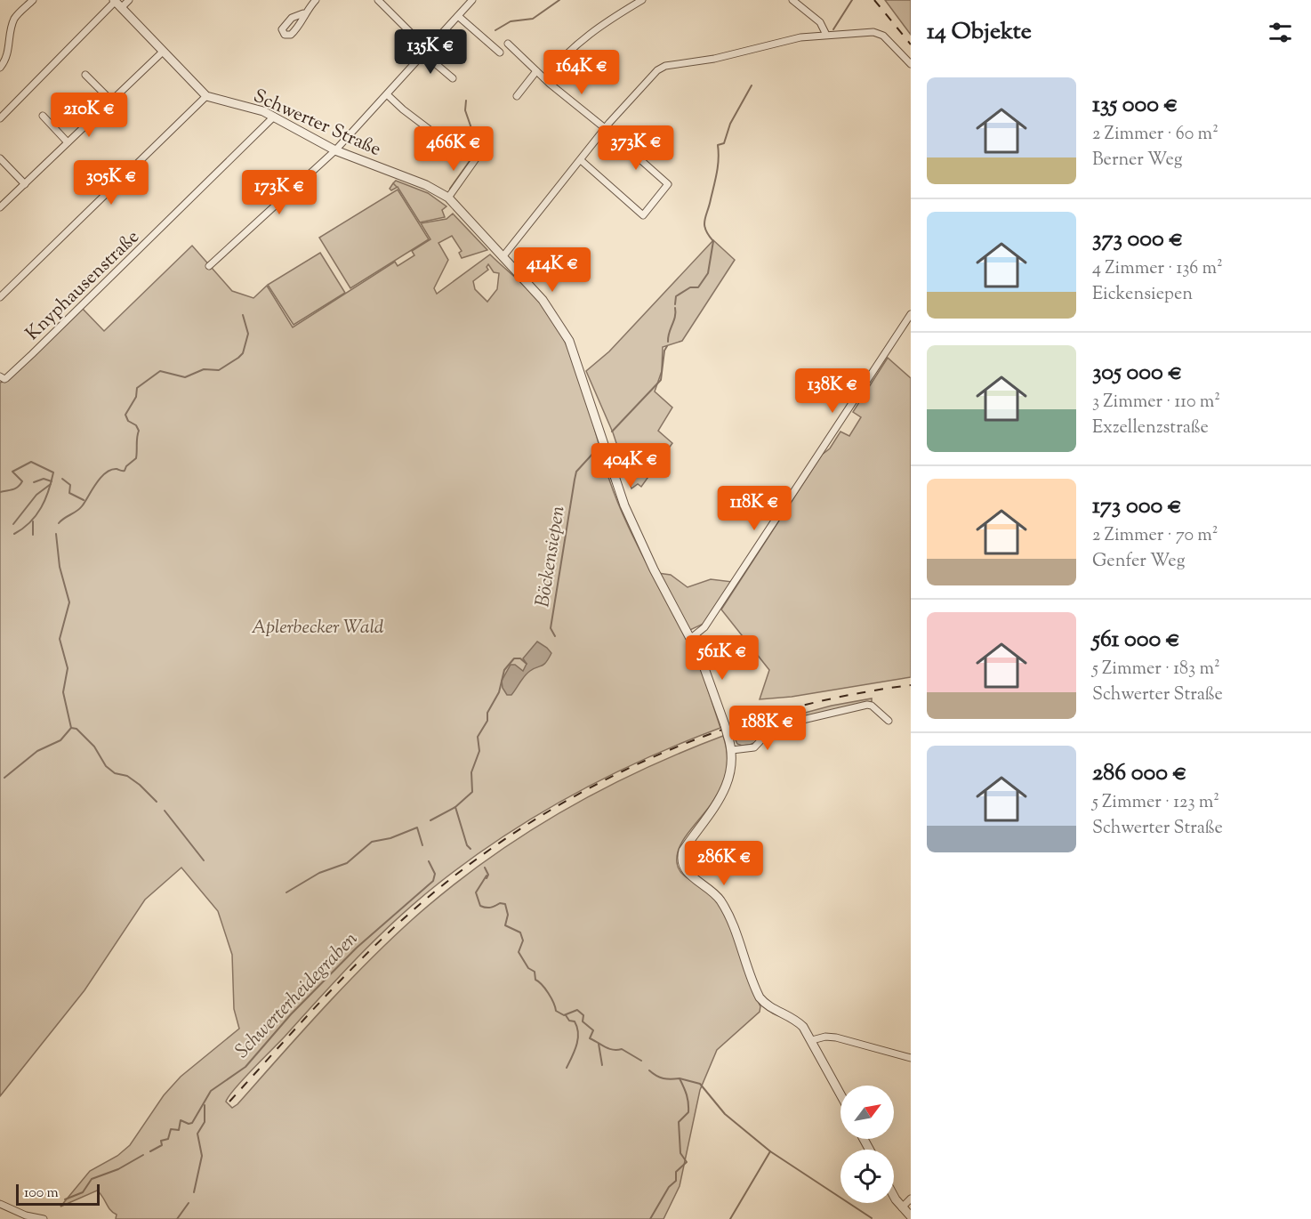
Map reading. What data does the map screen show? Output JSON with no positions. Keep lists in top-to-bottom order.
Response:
{
  "streets": {
    "street": ["Schwerter Straße", "Knyphausenstraße"]
  },
  "crossings": [
    ["Schwerter Straße", "Knyphausenstraße"]
  ],
  "water": ["Böckensiepen", "Schwerterheidegraben"],
  "parks": ["Aplerbecker Wald"],
  "scale_bar": "100 m",
  "north": "top right",
  "page": {
    "heading": "14 Objekte",
    "price": [
      "135K €",
      "164K €",
      "210K €",
      "373K €",
      "466K €",
      "305K €",
      "173K €",
      "414K €",
      "138K €",
      "404K €",
      "118K €",
      "561K €",
      "188K €",
      "286K €"
    ],
    "list": [
      {
        "name": "135 000 €",
        "note": "2 Zimmer · 60 m² · Berner Weg"
      },
      {
        "name": "373 000 €",
        "note": "4 Zimmer · 136 m² · Eickensiepen"
      },
      {
        "name": "305 000 €",
        "note": "3 Zimmer · 110 m² · Exzellenzstraße"
      },
      {
        "name": "173 000 €",
        "note": "2 Zimmer · 70 m² · Genfer Weg"
      },
      {
        "name": "561 000 €",
        "note": "5 Zimmer · 183 m² · Schwerter Straße"
      },
      {
        "name": "286 000 €",
        "note": "5 Zimmer · 123 m² · Schwerter Straße"
      }
    ],
    "scale": "100 m"
  }
}
